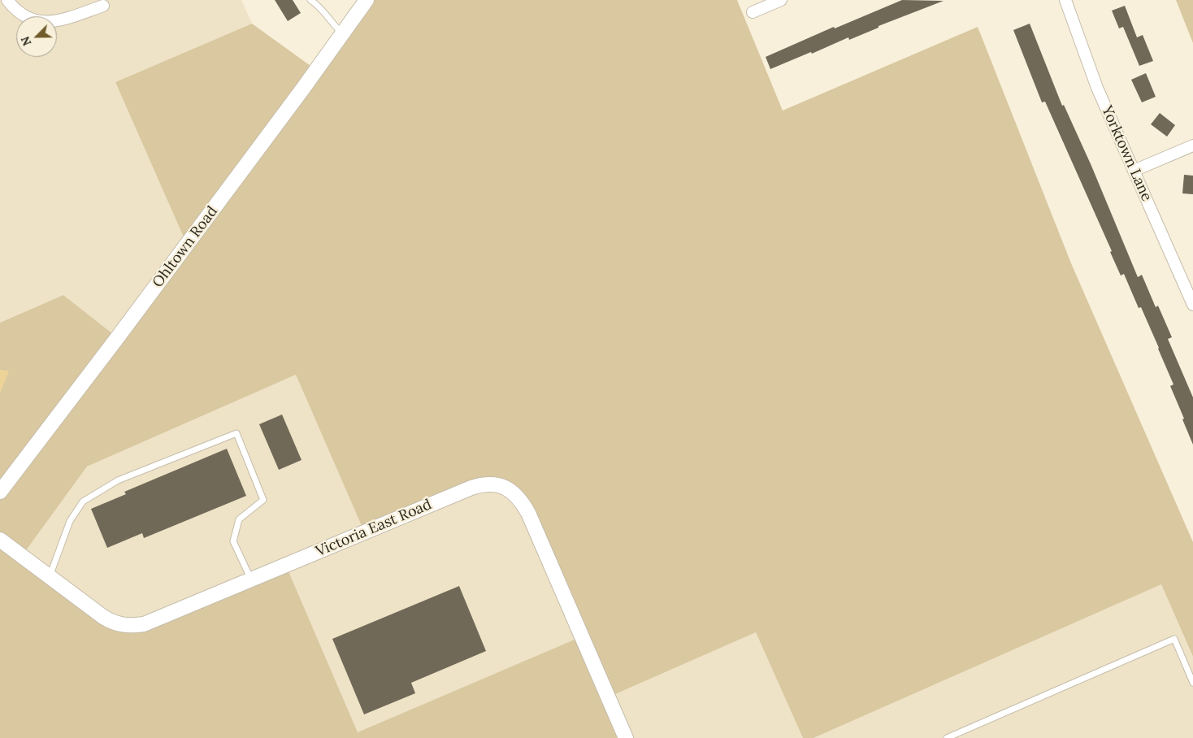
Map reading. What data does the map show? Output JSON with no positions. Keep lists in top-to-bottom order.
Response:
{
  "streets": {
    "street": ["Yorktown Lane", "Ohltown Road", "Victoria East Road"]
  },
  "north": "bottom left"
}
